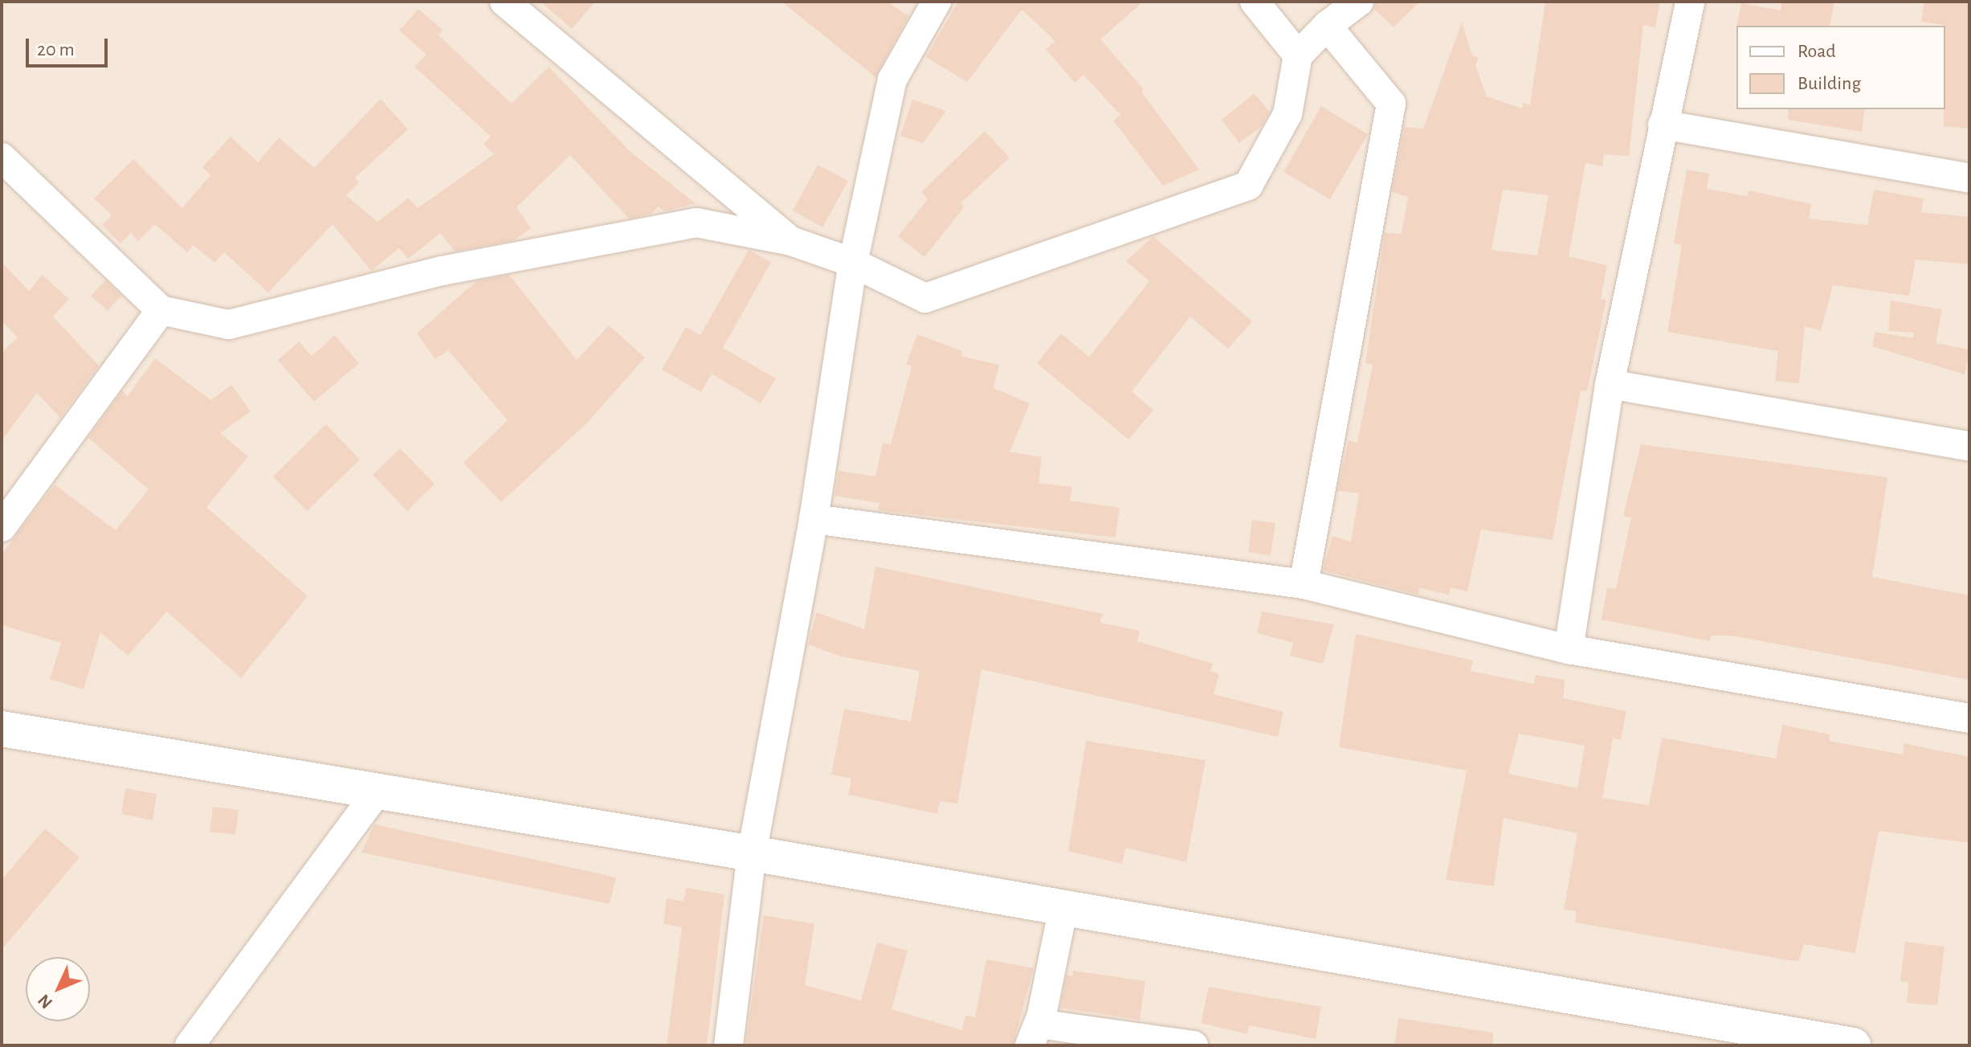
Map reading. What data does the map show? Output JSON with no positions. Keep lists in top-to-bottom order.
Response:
{
  "legend": ["Road", "Building"],
  "scale_bar": "20 m",
  "north": "bottom left"
}
